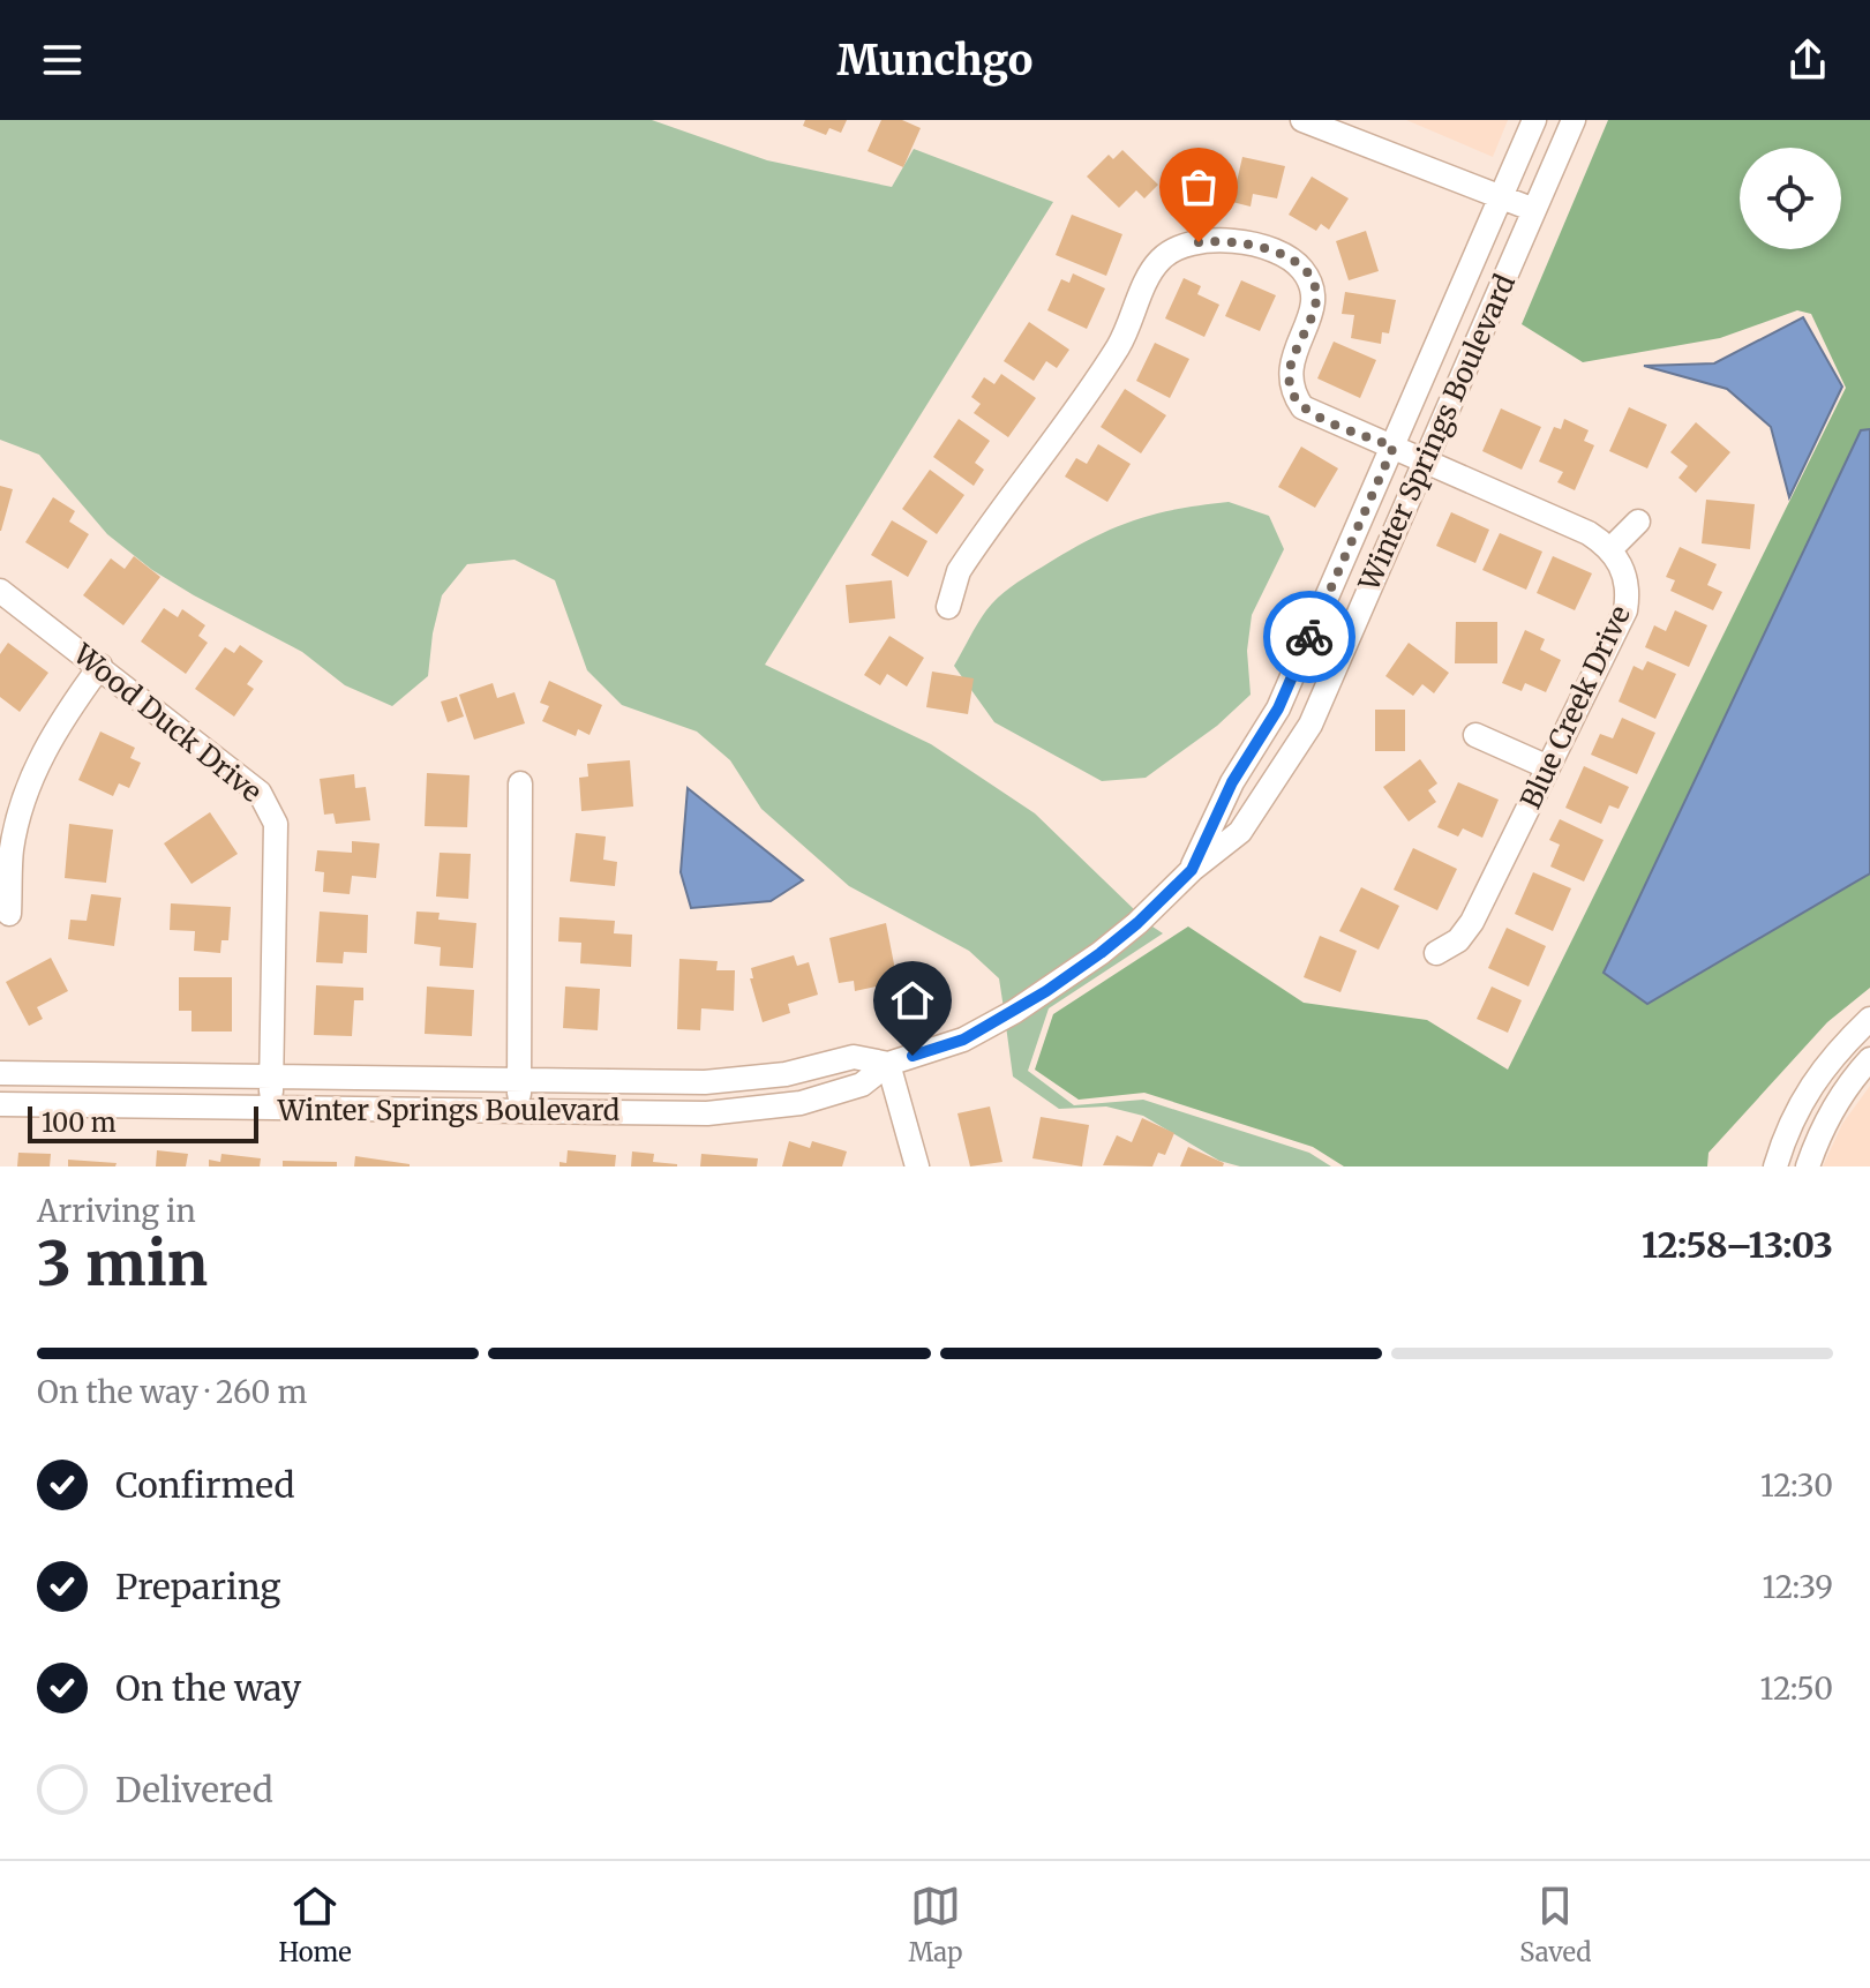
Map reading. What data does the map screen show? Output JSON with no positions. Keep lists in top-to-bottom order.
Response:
{
  "streets": {
    "street": ["Winter Springs Boulevard", "Blue Creek Drive", "Wood Duck Drive"]
  },
  "crossings": [
    ["Winter Springs Boulevard", "Wood Duck Drive"]
  ],
  "scale_bar": "100 m",
  "page": {
    "header": "Munchgo",
    "scale": "100 m",
    "heading": ["3 min", "Arriving in", "12:58–13:03"],
    "bar": "On the way · 260 m",
    "list": [
      ["Confirmed", "12:30"],
      ["Preparing", "12:39"],
      ["On the way", "12:50"],
      "Delivered"
    ],
    "tabs": ["Home", "Map", "Saved"]
  }
}
